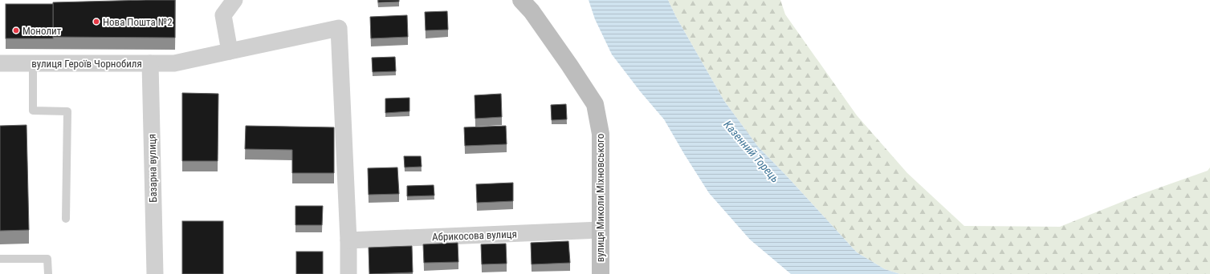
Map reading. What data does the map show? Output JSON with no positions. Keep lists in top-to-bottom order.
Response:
{
  "streets": {
    "street": [
      "вулиця Героїв Чорнобиля",
      "Базарна вулиця",
      "вулиця Миколи Міхновського",
      "Абрикосова вулиця"
    ]
  },
  "crossings": [
    ["вулиця Героїв Чорнобиля", "Базарна вулиця"],
    ["вулиця Героїв Чорнобиля", "Абрикосова вулиця"],
    ["вулиця Миколи Міхновського", "Абрикосова вулиця"]
  ],
  "water": ["Казенний Торець"],
  "places": ["Нова Пошта №2", "Монолит"]
}
